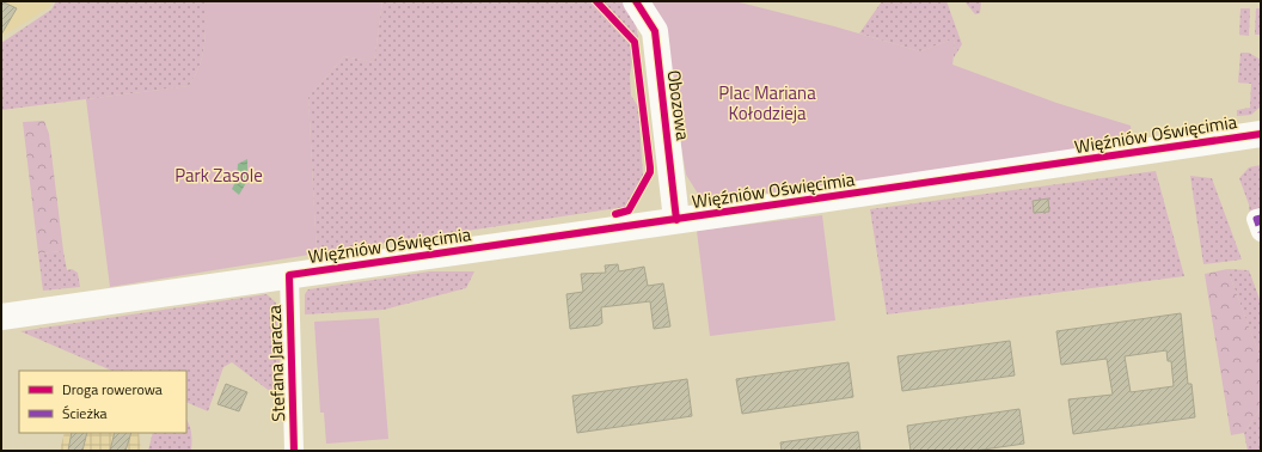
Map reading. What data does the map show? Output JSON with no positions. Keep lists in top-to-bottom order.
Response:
{
  "streets": {
    "street": ["Obozowa", "Więźniów Oświęcimia", "Stefana Jaracza"]
  },
  "crossings": [
    ["Obozowa", "Więźniów Oświęcimia"],
    ["Więźniów Oświęcimia", "Stefana Jaracza"]
  ],
  "parks": ["Plac Mariana Kołodzieja", "Park Zasole"],
  "legend": ["Droga rowerowa", "Ścieżka"]
}
